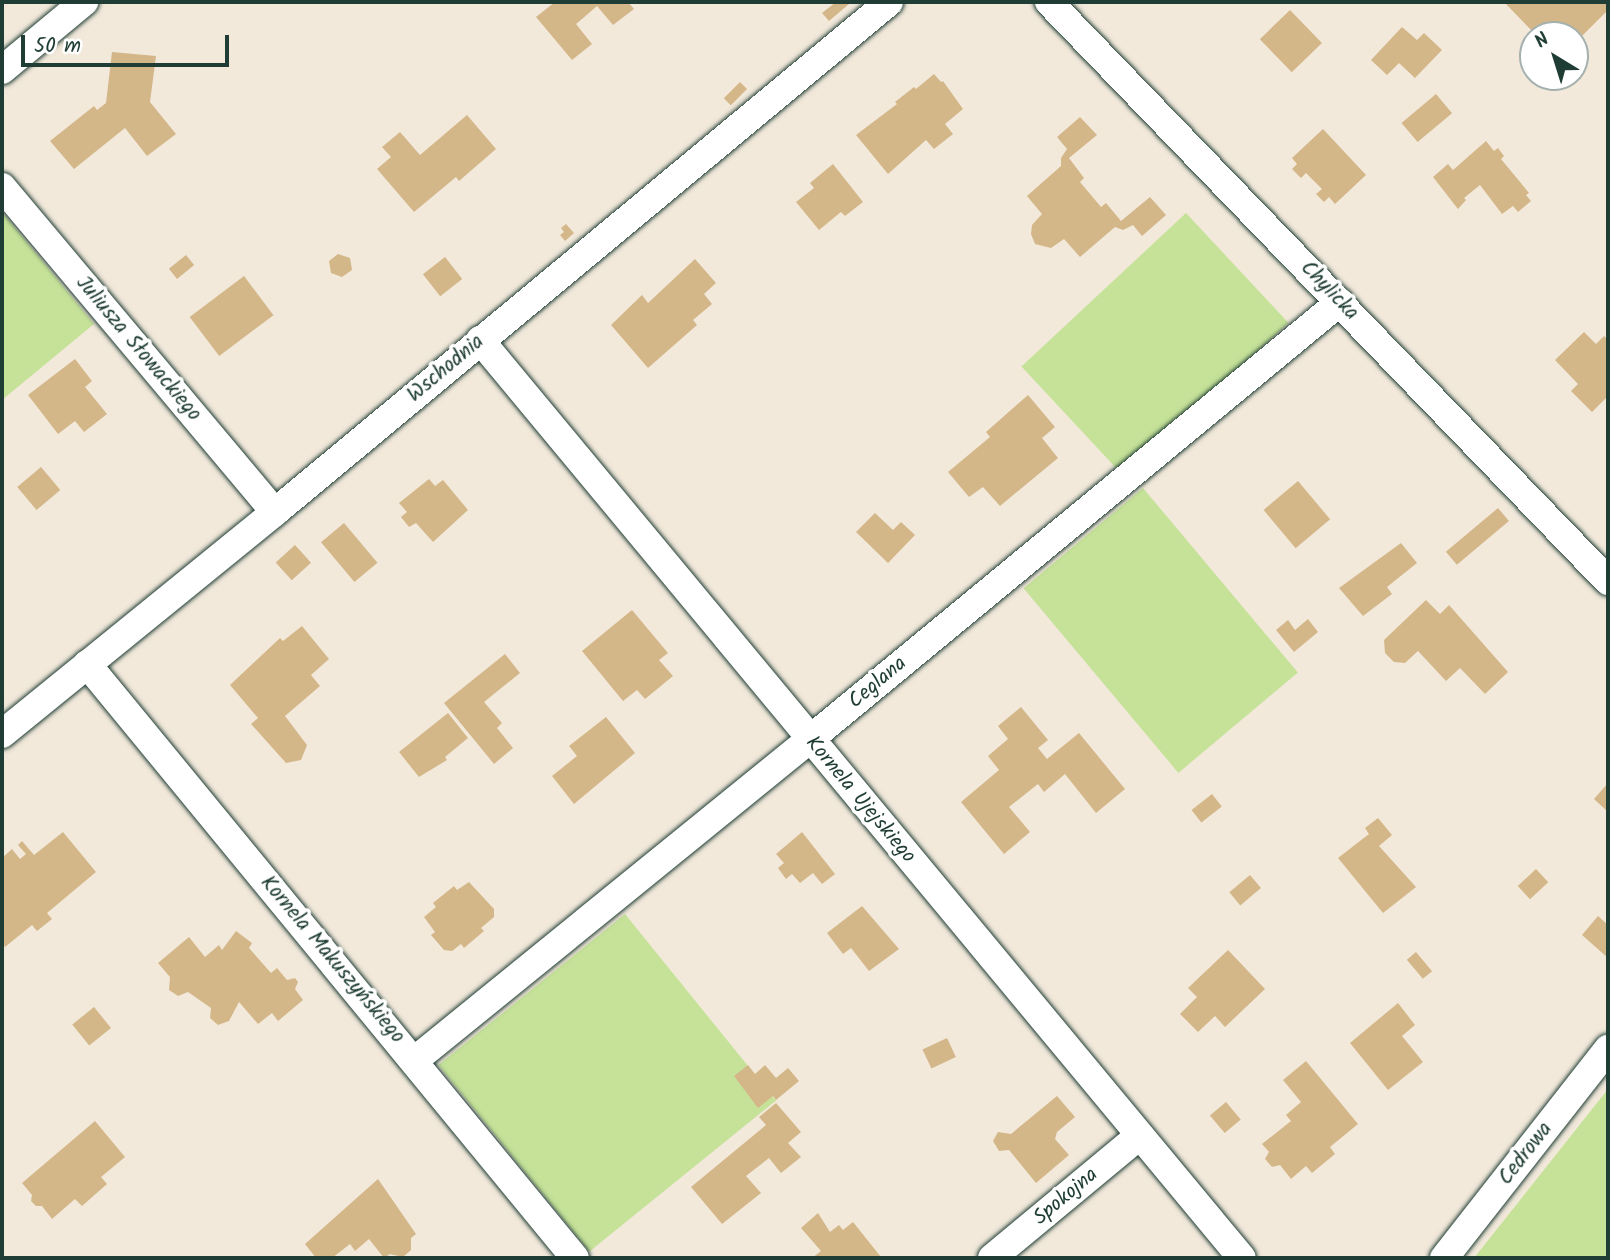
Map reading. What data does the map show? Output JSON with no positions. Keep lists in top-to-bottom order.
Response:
{
  "streets": {
    "street": [
      "Chylicka",
      "Juliusza Słowackiego",
      "Wschodnia",
      "Ceglana",
      "Kornela Ujejskiego",
      "Kornela Makuszyńskiego",
      "Cedrowa",
      "Spokojna"
    ]
  },
  "crossings": [
    ["Chylicka", "Ceglana"],
    ["Juliusza Słowackiego", "Wschodnia"],
    ["Wschodnia", "Kornela Ujejskiego"],
    ["Wschodnia", "Kornela Makuszyńskiego"],
    ["Ceglana", "Kornela Ujejskiego"],
    ["Ceglana", "Kornela Makuszyńskiego"],
    ["Kornela Ujejskiego", "Spokojna"]
  ],
  "scale_bar": "50 m",
  "north": "top left"
}
